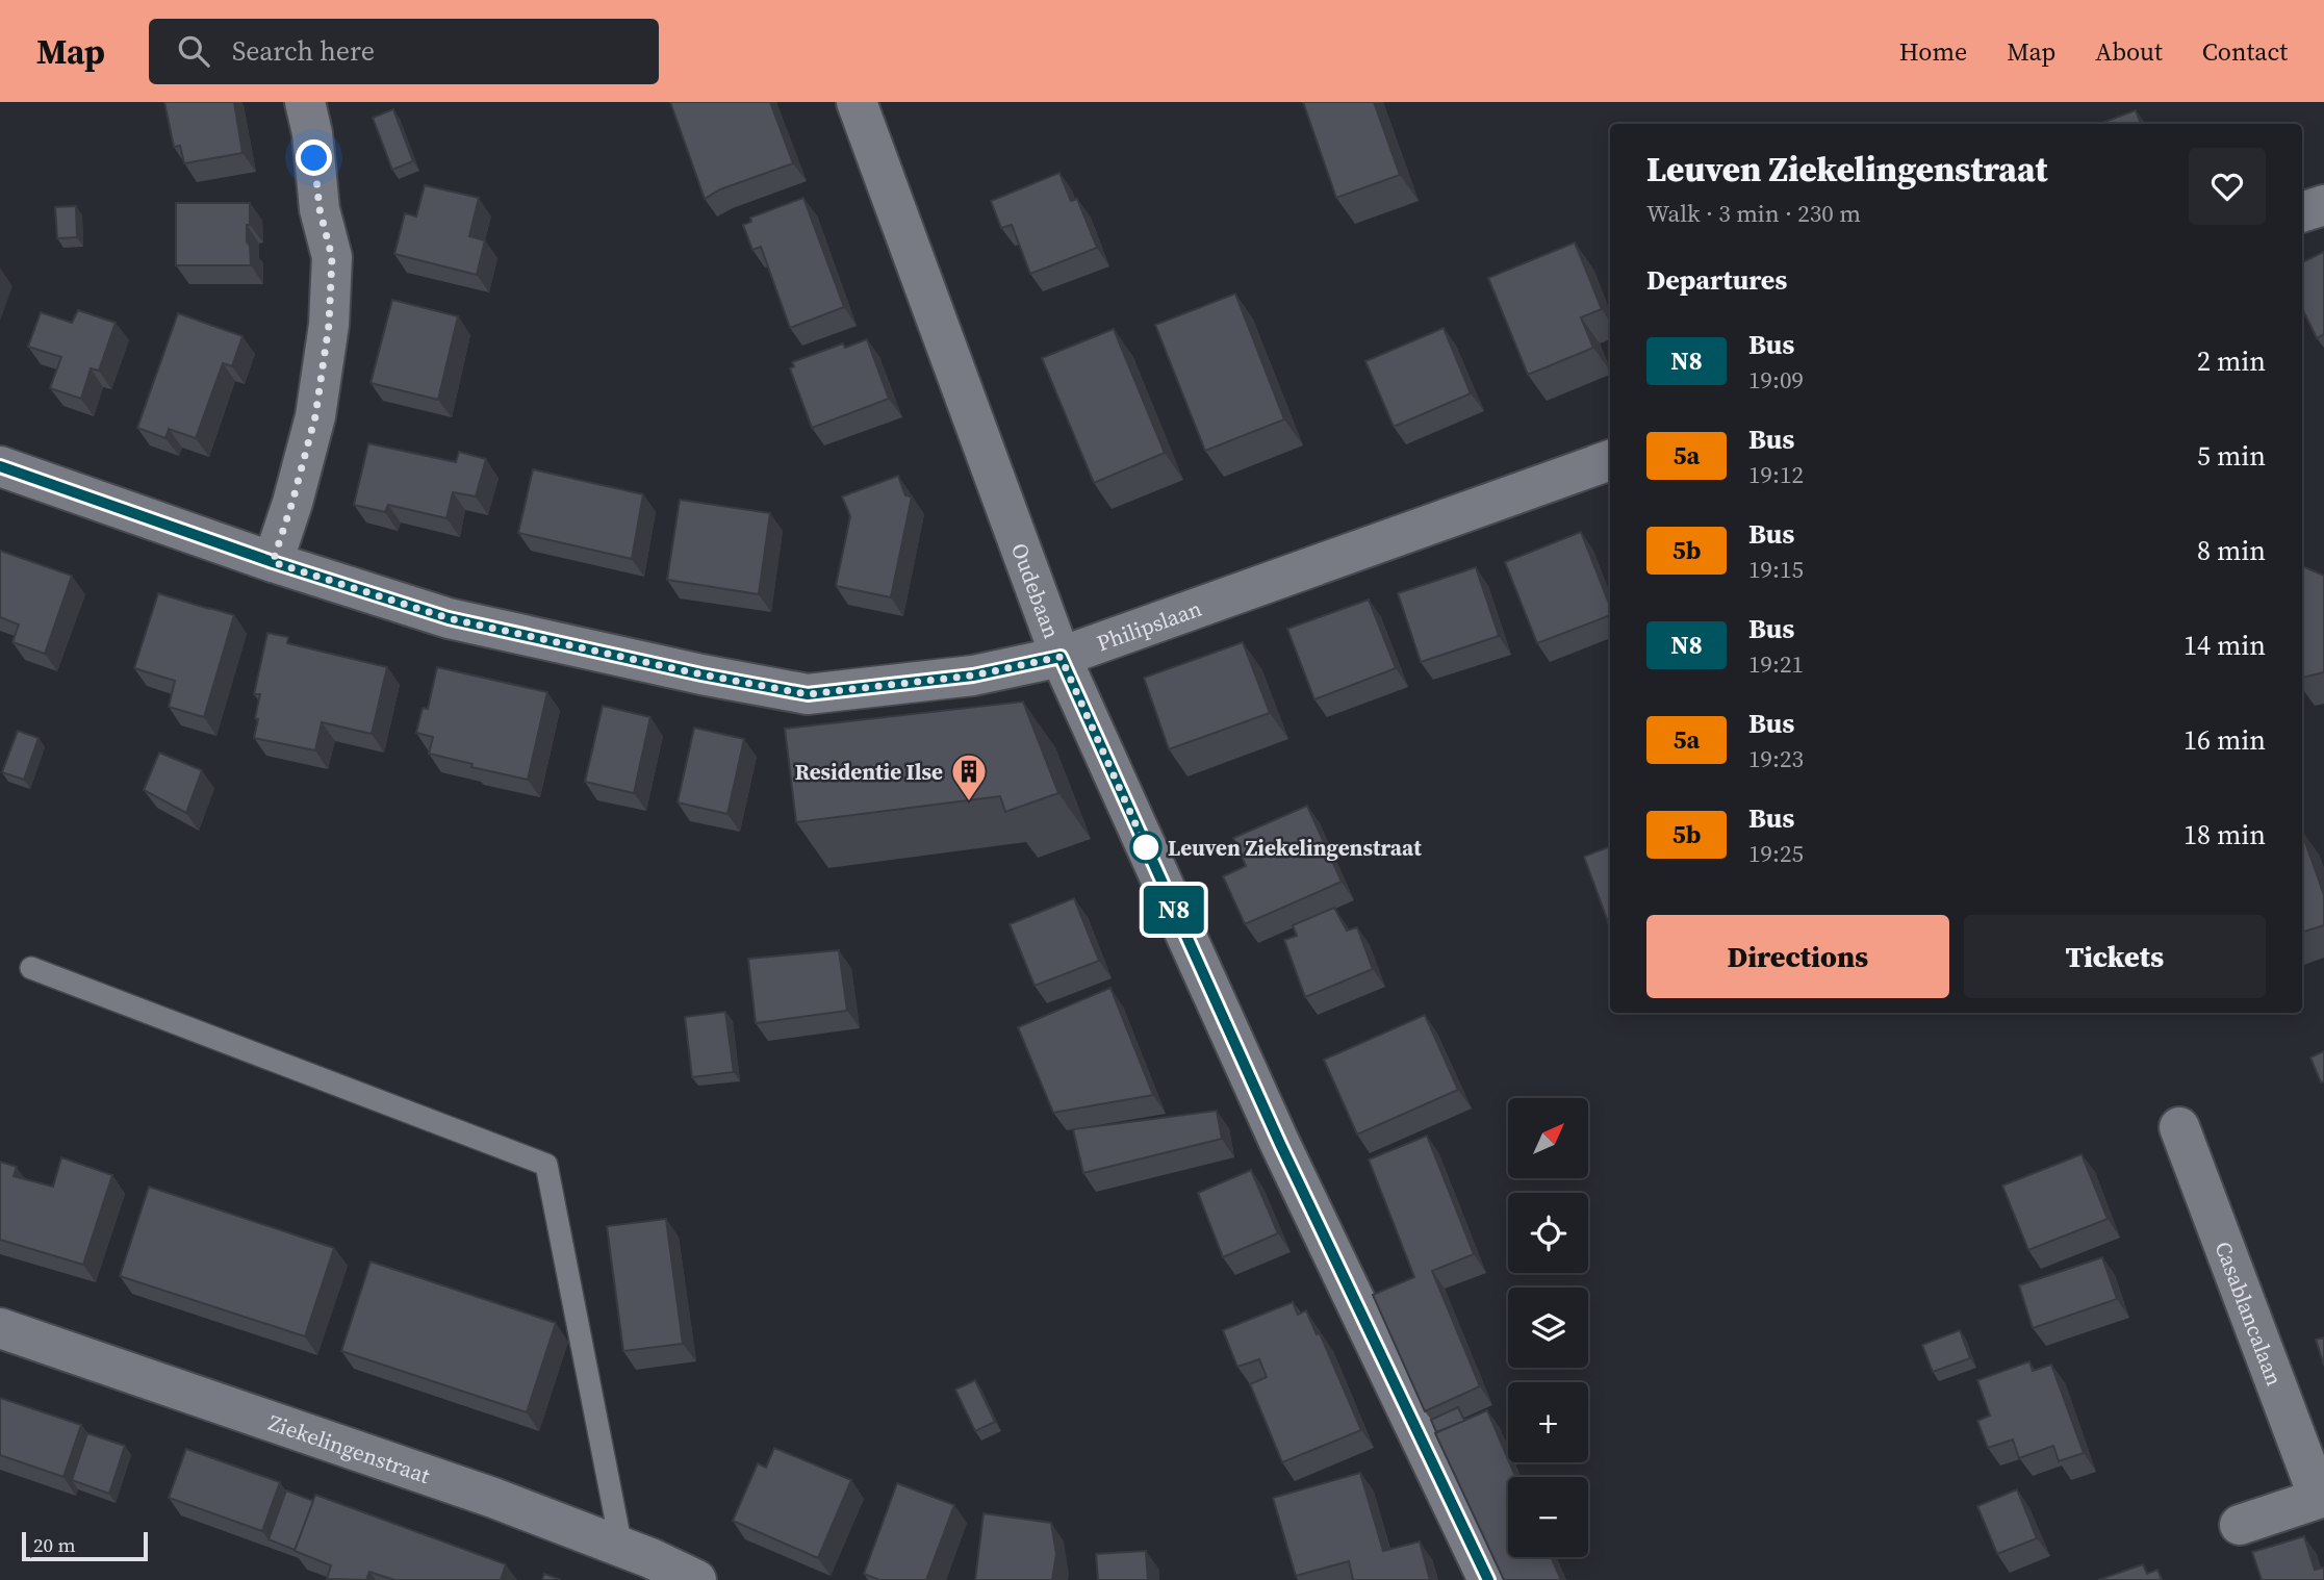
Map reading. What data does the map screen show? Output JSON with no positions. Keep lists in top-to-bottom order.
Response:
{
  "streets": {
    "street": [
      "Oudebaan",
      "Philipslaan",
      "Casablancalaan",
      "Ziekelingenstraat"
    ]
  },
  "crossings": [
    ["Oudebaan", "Philipslaan"]
  ],
  "places": {
    "building": ["Residentie Ilse"],
    "other": ["Leuven Ziekelingenstraat"]
  },
  "lines": ["bus line N8"],
  "scale_bar": "20 m",
  "north": "top right",
  "page": {
    "header": "Map",
    "search": "Search here",
    "nav": [
      "Home",
      "Map",
      "About",
      "Contact"
    ],
    "on_map": "N8",
    "heading": [
      ["Leuven Ziekelingenstraat", "Walk · 3 min · 230 m"],
      "Departures"
    ],
    "list": [
      {
        "mark": "N8",
        "name": "Bus",
        "note": "19:09",
        "value": "2 min"
      },
      {
        "mark": "5a",
        "name": "Bus",
        "note": "19:12",
        "value": "5 min"
      },
      {
        "mark": "5b",
        "name": "Bus",
        "note": "19:15",
        "value": "8 min"
      },
      {
        "mark": "N8",
        "name": "Bus",
        "note": "19:21",
        "value": "14 min"
      },
      {
        "mark": "5a",
        "name": "Bus",
        "note": "19:23",
        "value": "16 min"
      },
      {
        "mark": "5b",
        "name": "Bus",
        "note": "19:25",
        "value": "18 min"
      }
    ],
    "buttons": ["Directions", "Tickets"],
    "map_buttons": ["+", "−"],
    "scale": "20 m"
  }
}
